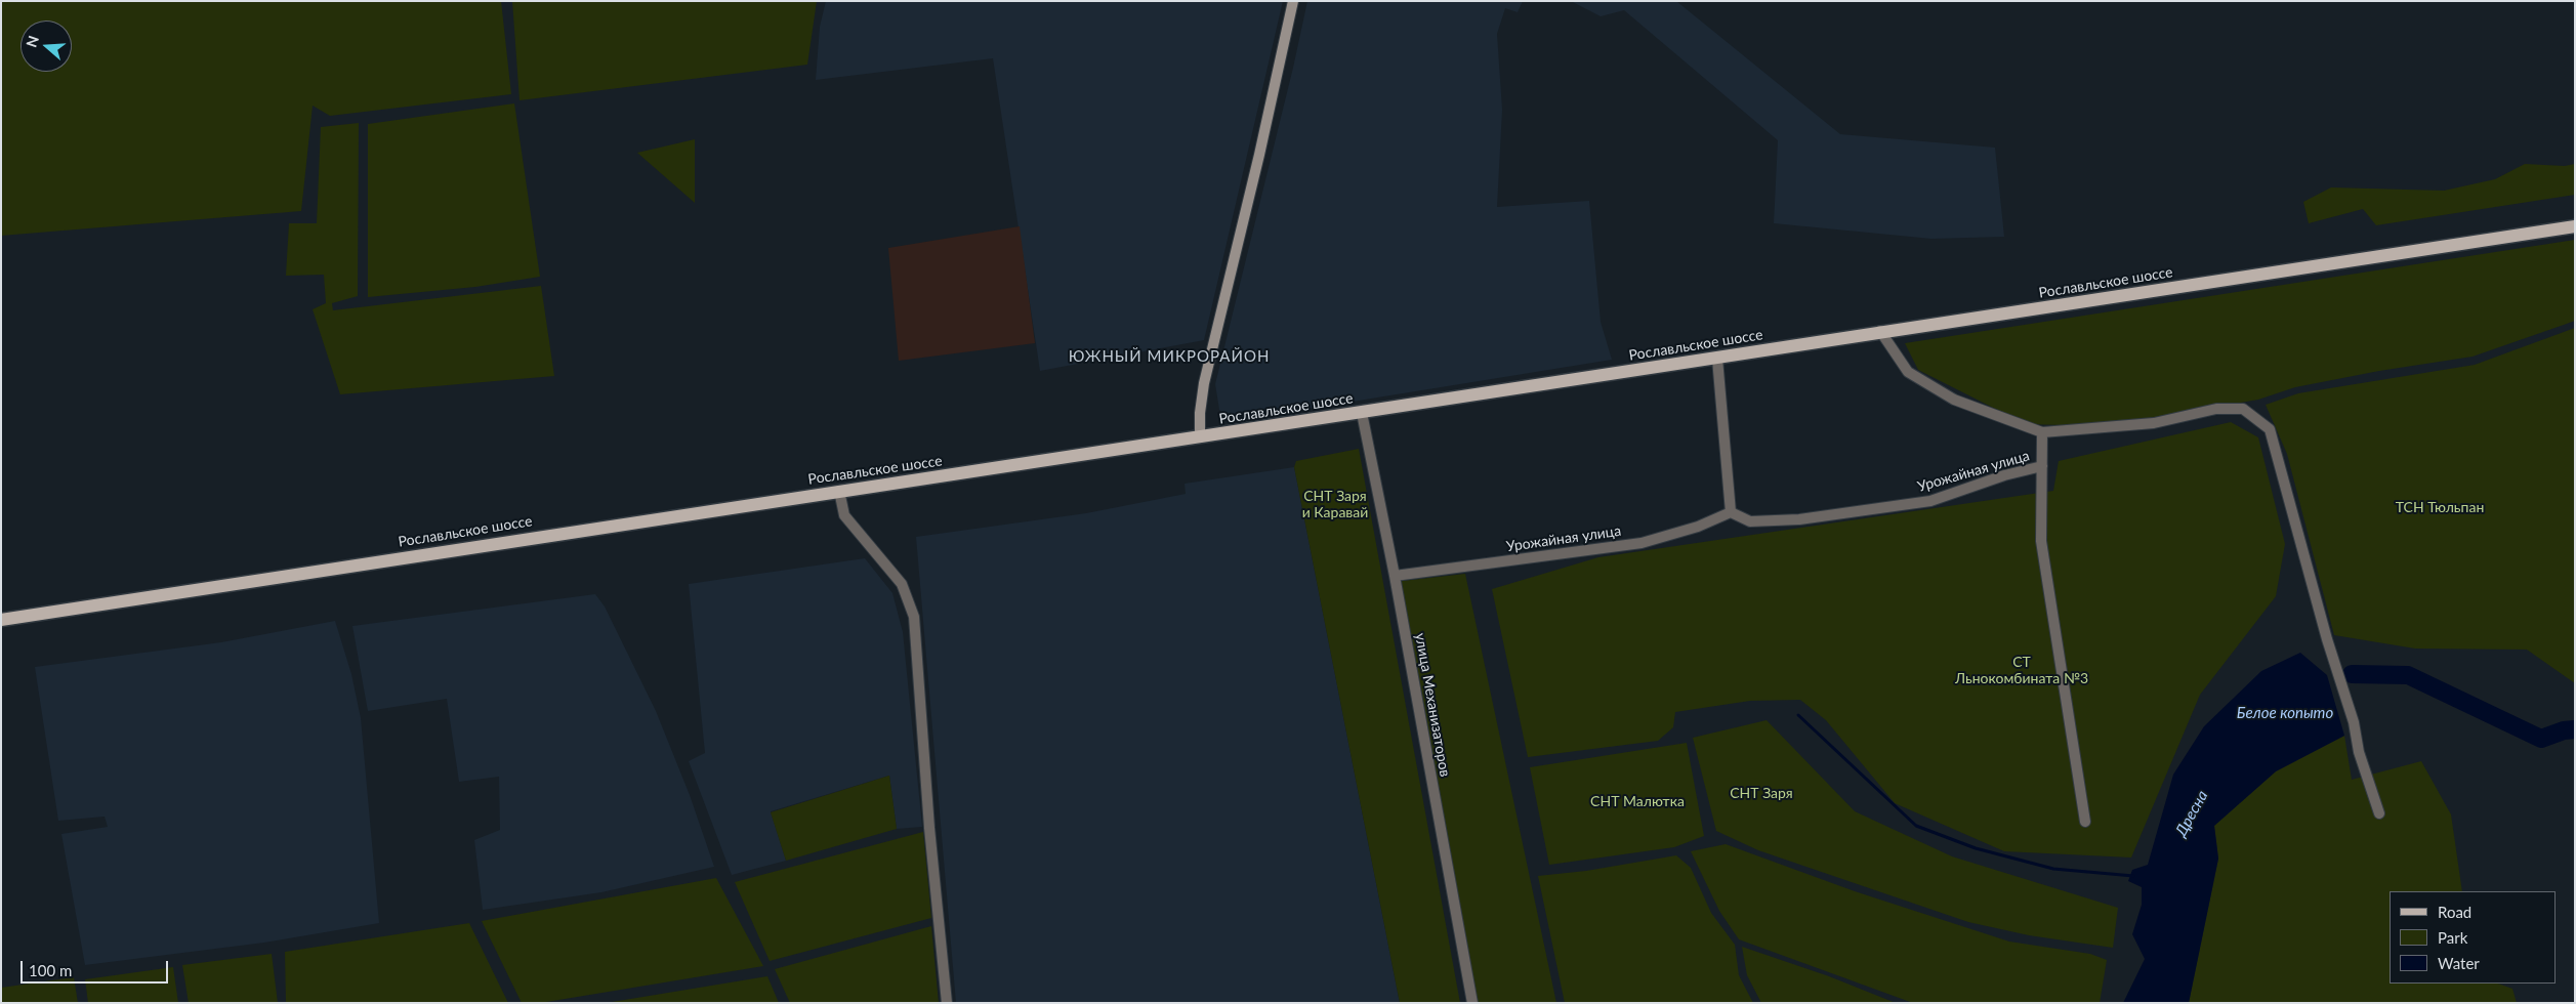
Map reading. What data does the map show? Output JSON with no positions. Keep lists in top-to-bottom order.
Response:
{
  "streets": {
    "main road": ["Рославльское шоссе"],
    "street": ["Урожайная улица", "улица Механизаторов"]
  },
  "crossings": [
    ["Рославльское шоссе", "улица Механизаторов"],
    ["Урожайная улица", "улица Механизаторов"]
  ],
  "districts": ["ЮЖНЫЙ МИКРОРАЙОН"],
  "water": ["Белое копыто", "Дресна"],
  "parks": [
    "СНТ Заря и Каравай",
    "ТСН Тюльпан",
    "СТ Льнокомбината №3",
    "СНТ Заря",
    "СНТ Малютка"
  ],
  "legend": ["Road", "Park", "Water"],
  "scale_bar": "100 m",
  "north": "left"
}
